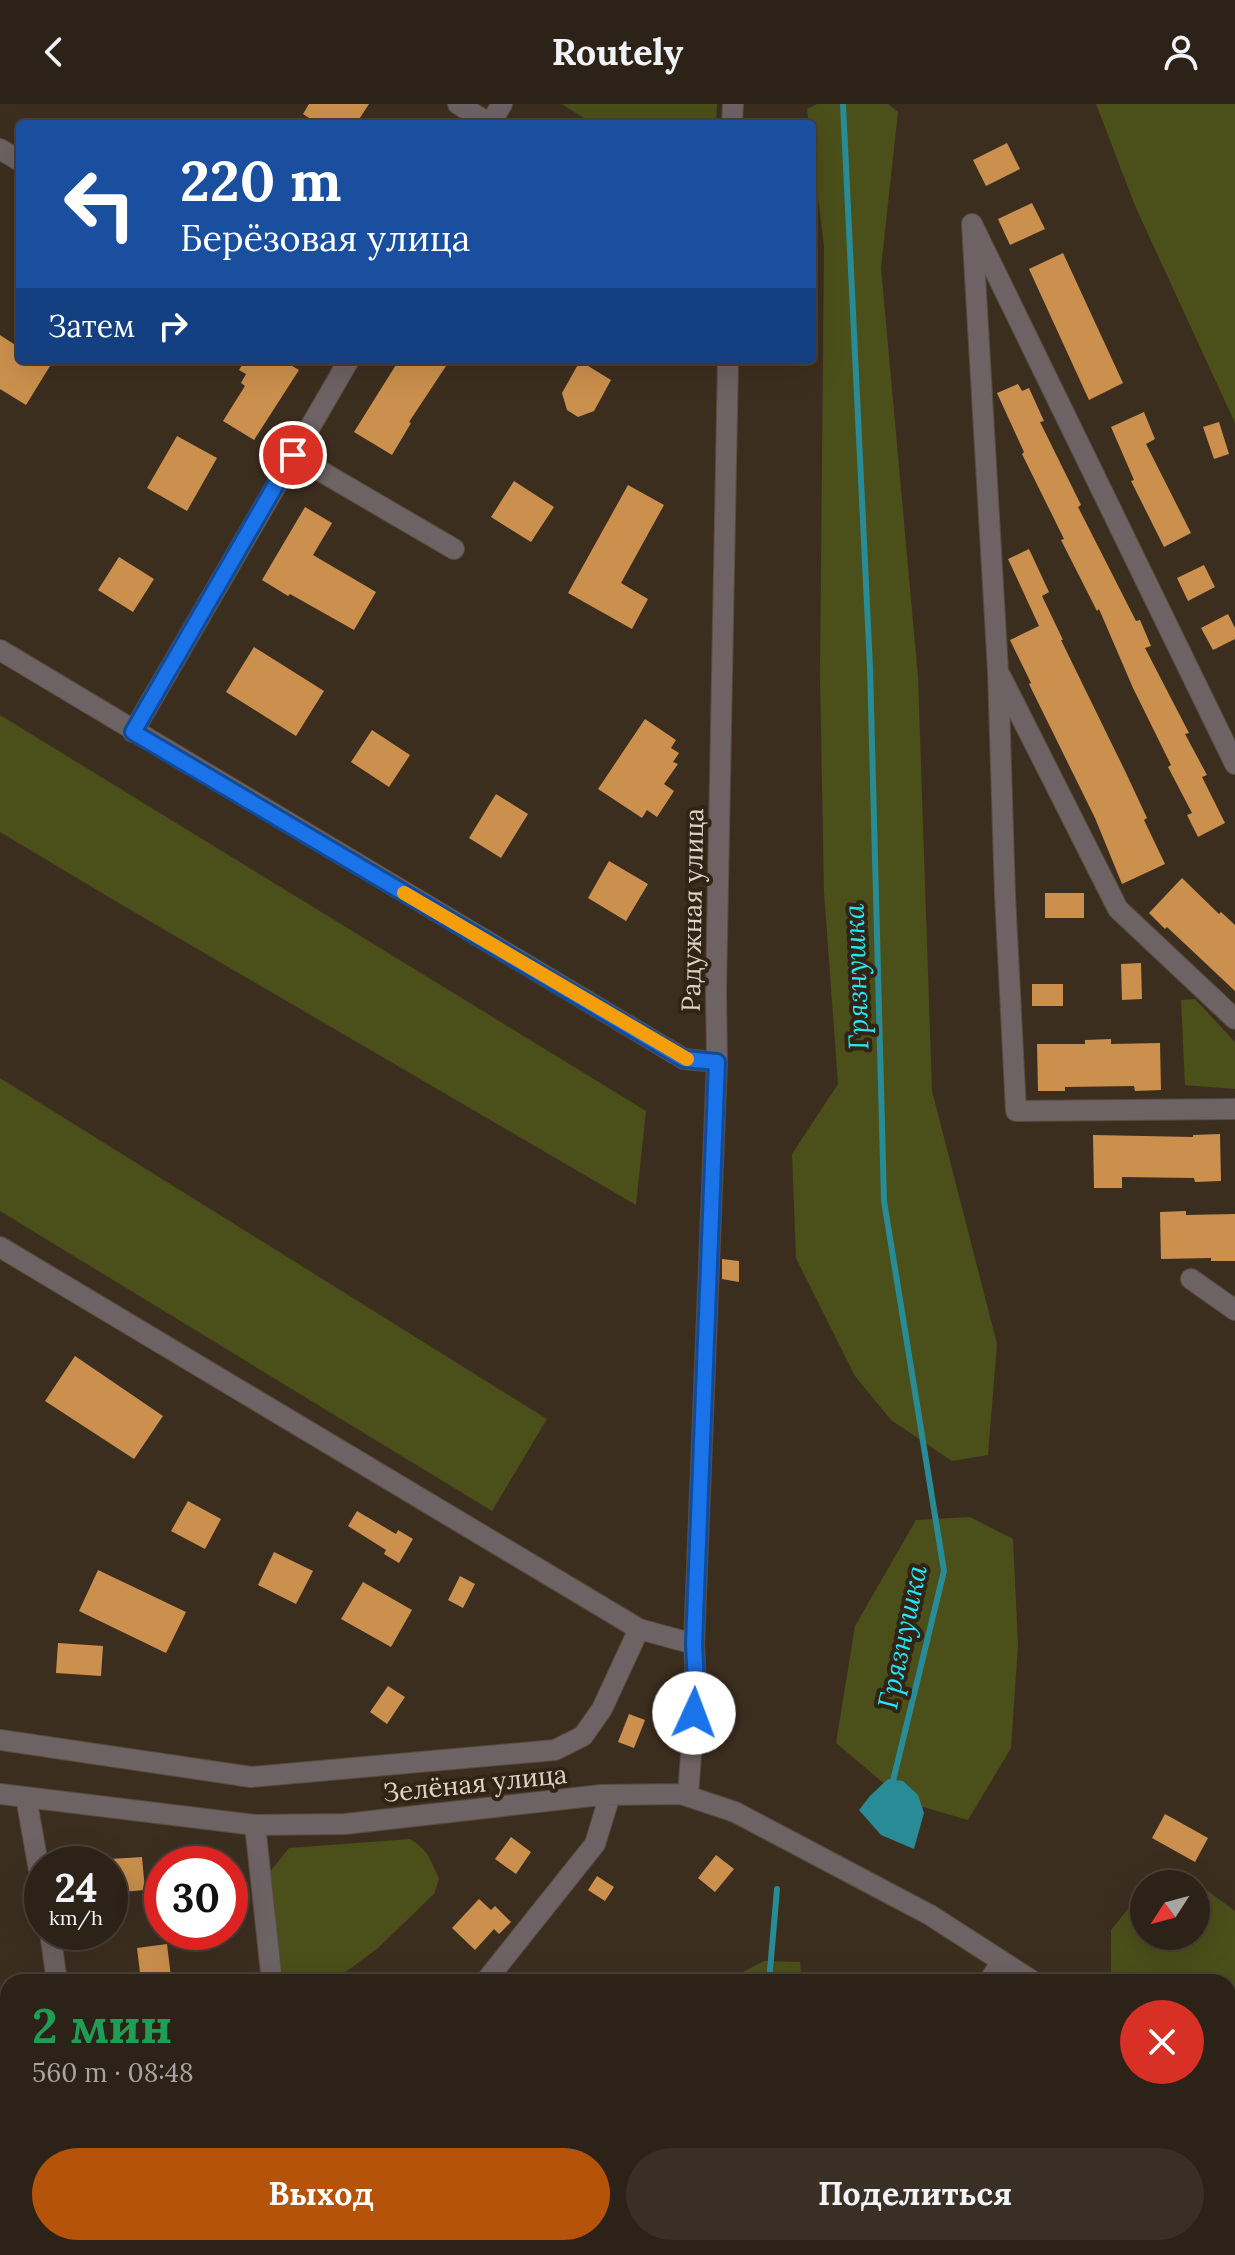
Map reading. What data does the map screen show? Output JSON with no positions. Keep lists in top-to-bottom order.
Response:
{
  "streets": {
    "street": ["Радужная улица", "Зелёная улица"]
  },
  "crossings": [
    ["Радужная улица", "Зелёная улица"]
  ],
  "water": ["Грязнушка"],
  "north": "bottom left",
  "page": {
    "header": "Routely",
    "turn": ["220 m", "Берёзовая улица"],
    "then": "Затем",
    "speed": "24 km/h",
    "limit": "30",
    "heading": ["2 мин", "560 m · 08:48"],
    "buttons": ["Выход", "Поделиться"]
  }
}
